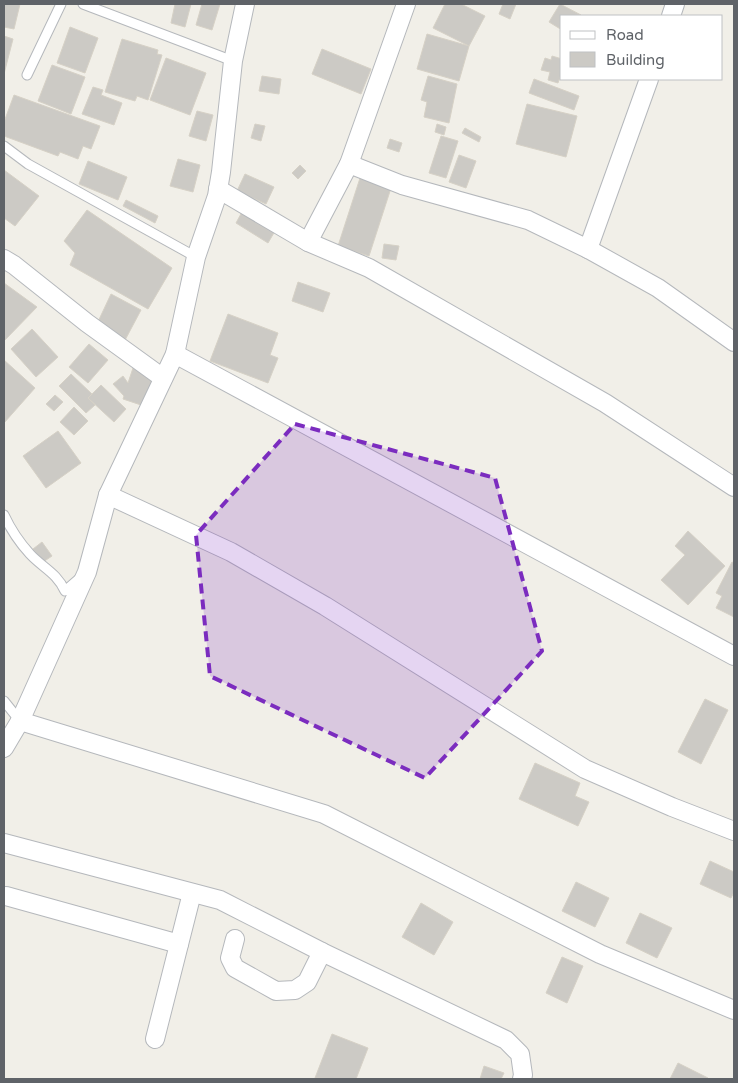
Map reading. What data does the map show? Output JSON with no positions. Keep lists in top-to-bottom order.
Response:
{
  "legend": ["Road", "Building"]
}
